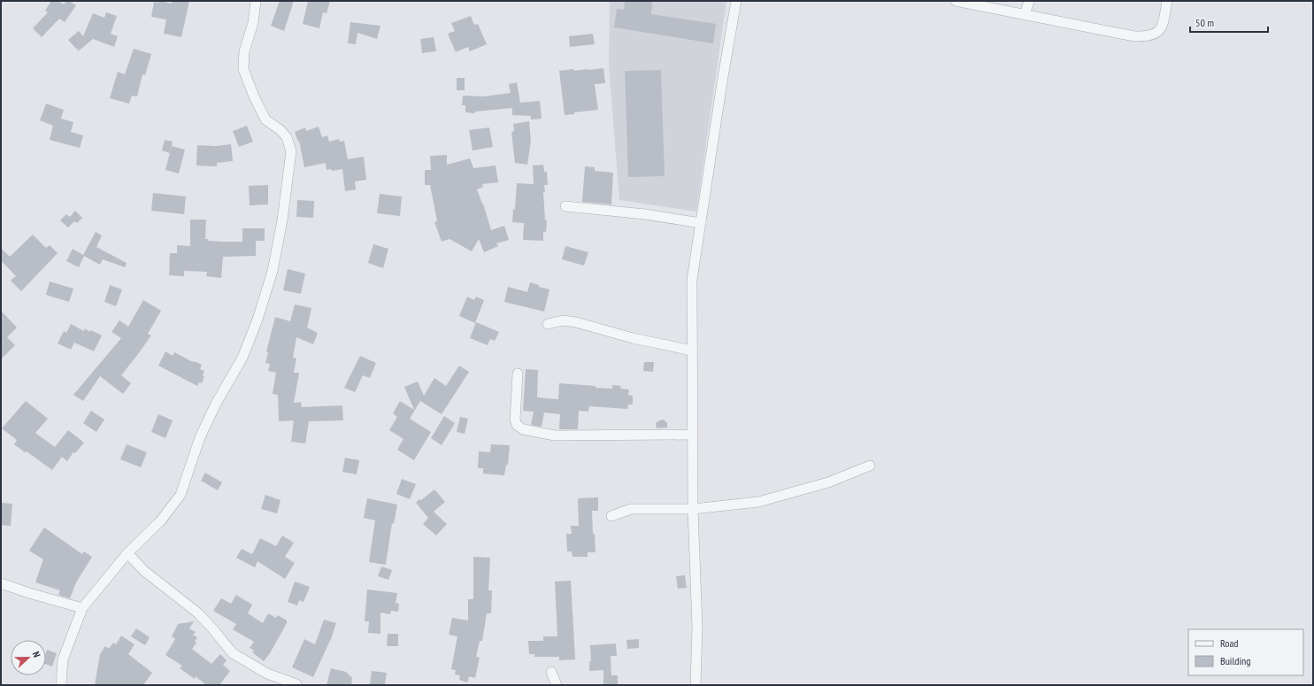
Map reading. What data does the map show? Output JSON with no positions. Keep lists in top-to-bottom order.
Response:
{
  "legend": ["Road", "Building"],
  "scale_bar": "50 m",
  "north": "right"
}
